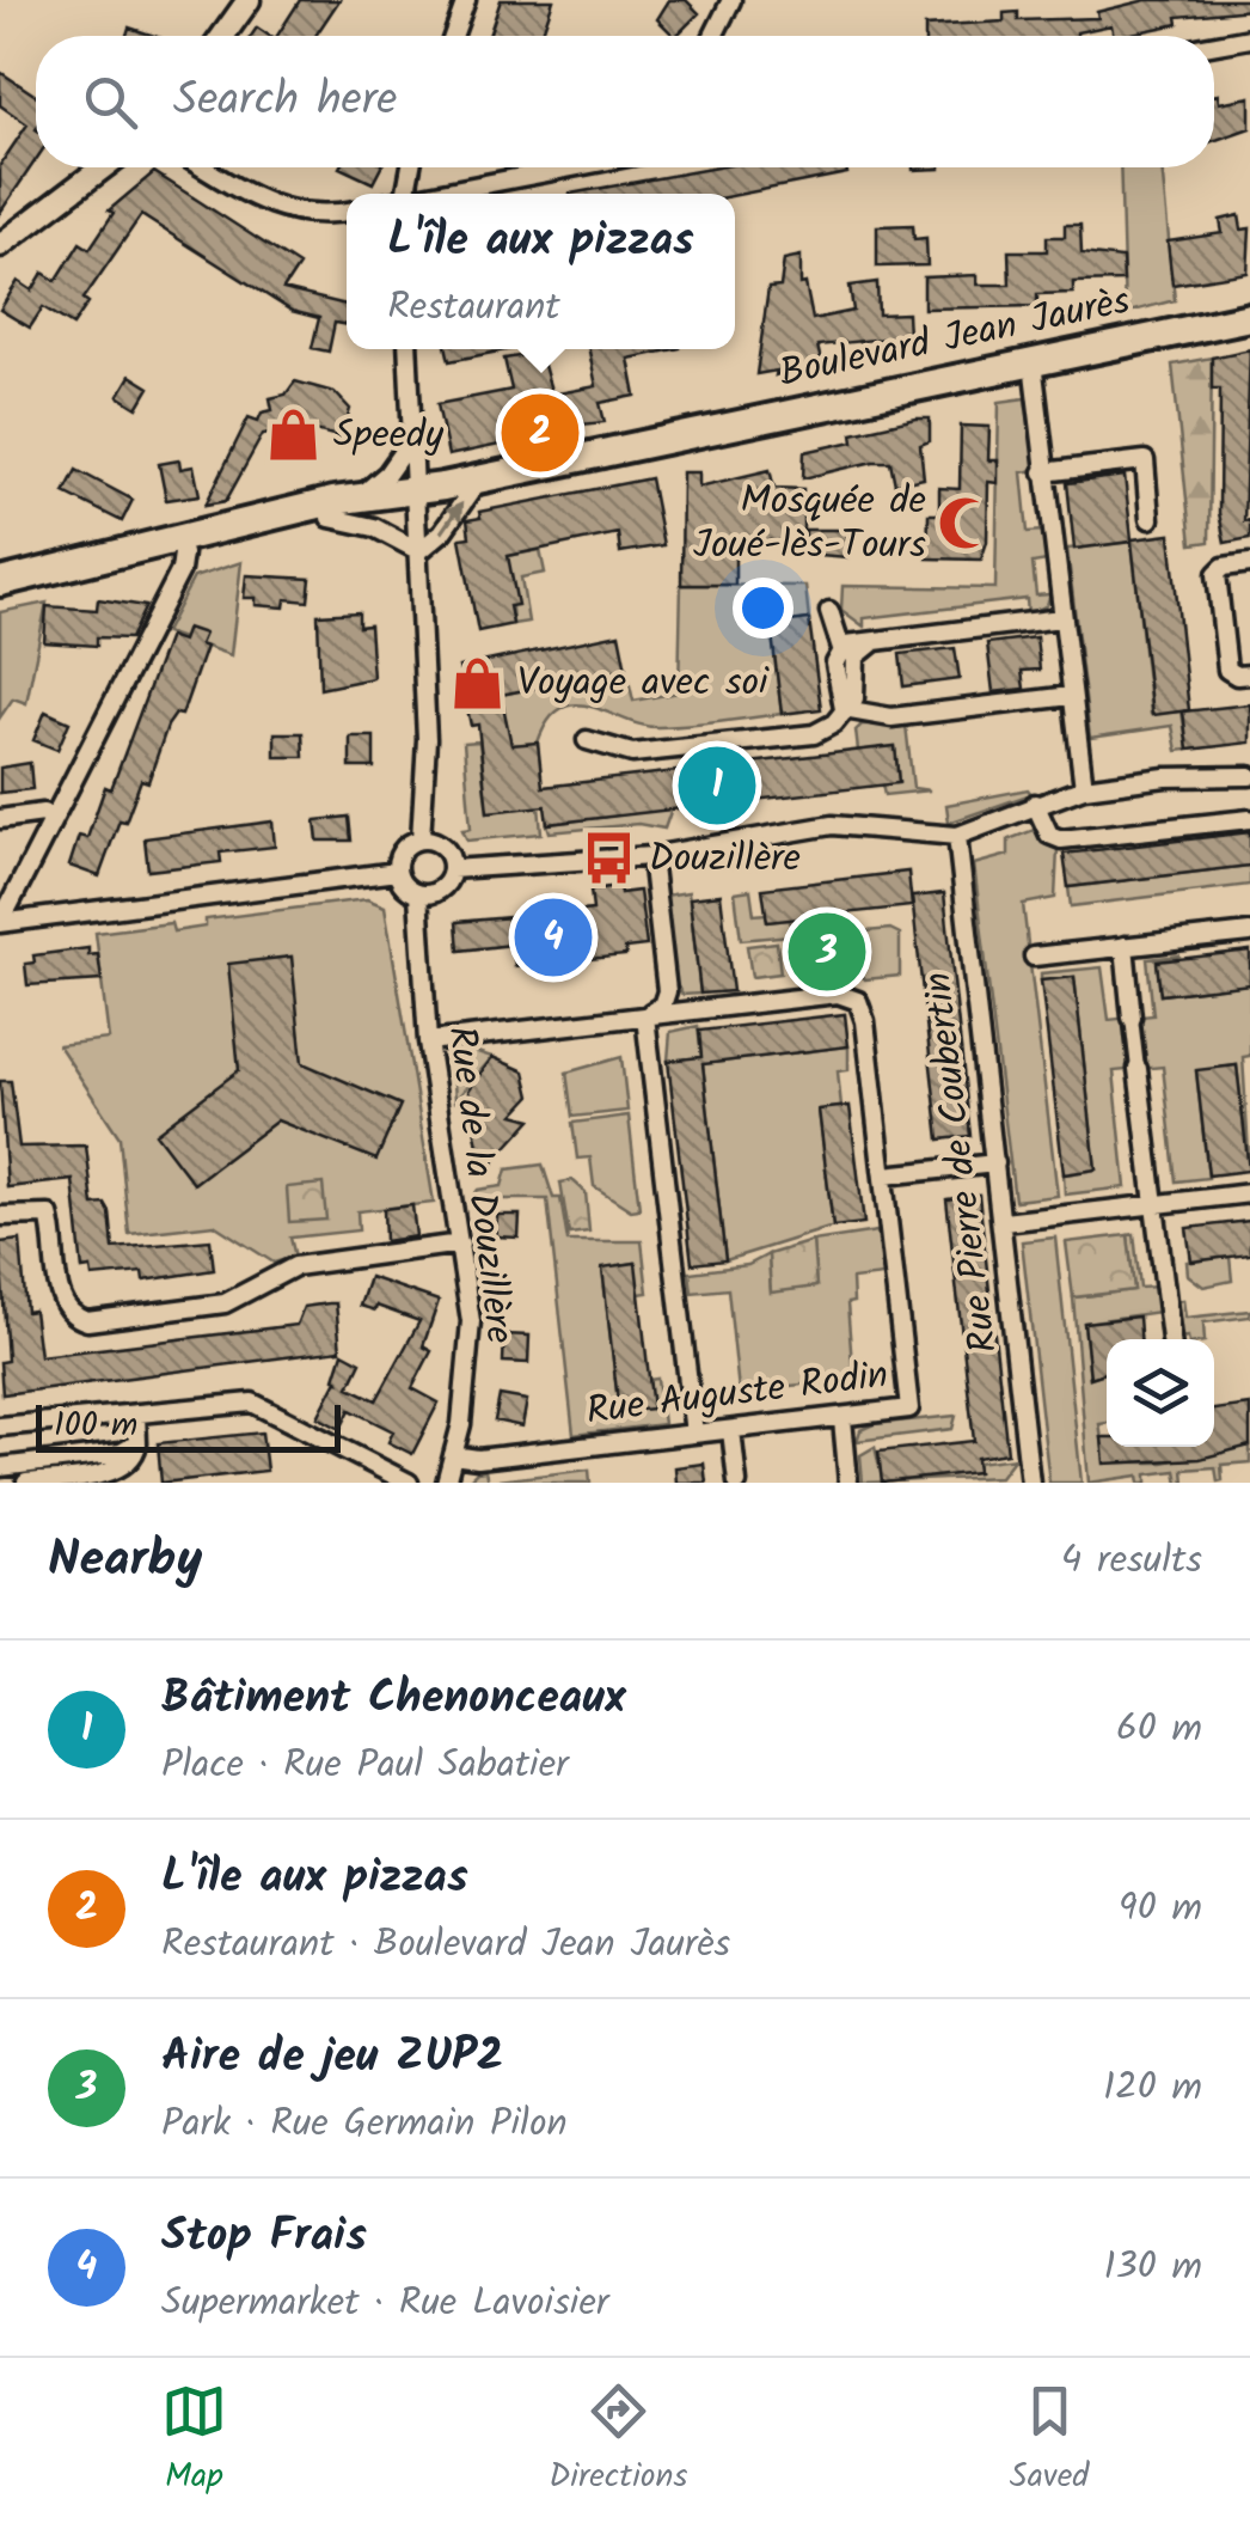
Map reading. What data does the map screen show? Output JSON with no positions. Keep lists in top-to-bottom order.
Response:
{
  "streets": {
    "main road": ["Boulevard Jean Jaurès"],
    "street": ["Rue Pierre de Coubertin", "Rue de la Douzillère", "Rue Auguste Rodin"]
  },
  "crossings": [
    ["Rue de la Douzillère", "Rue Auguste Rodin"]
  ],
  "places": {
    "shop": ["Speedy", "Voyage avec soi"],
    "mosque": ["Mosquée de Joué-lès-Tours"],
    "bus stop": ["Douzillère"]
  },
  "scale_bar": "100 m",
  "page": {
    "search": "Search here",
    "popup": ["L'île aux pizzas", "Restaurant"],
    "pins": [
      "2",
      "1",
      "4",
      "3"
    ],
    "scale": "100 m",
    "heading": ["Nearby", "4 results"],
    "list": [
      {
        "mark": "1",
        "name": "Bâtiment Chenonceaux",
        "note": "Place · Rue Paul Sabatier",
        "value": "60 m"
      },
      {
        "mark": "2",
        "name": "L'île aux pizzas",
        "note": "Restaurant · Boulevard Jean Jaurès",
        "value": "90 m"
      },
      {
        "mark": "3",
        "name": "Aire de jeu ZUP2",
        "note": "Park · Rue Germain Pilon",
        "value": "120 m"
      },
      {
        "mark": "4",
        "name": "Stop Frais",
        "note": "Supermarket · Rue Lavoisier",
        "value": "130 m"
      }
    ],
    "nav": ["Map", "Directions", "Saved"]
  }
}
